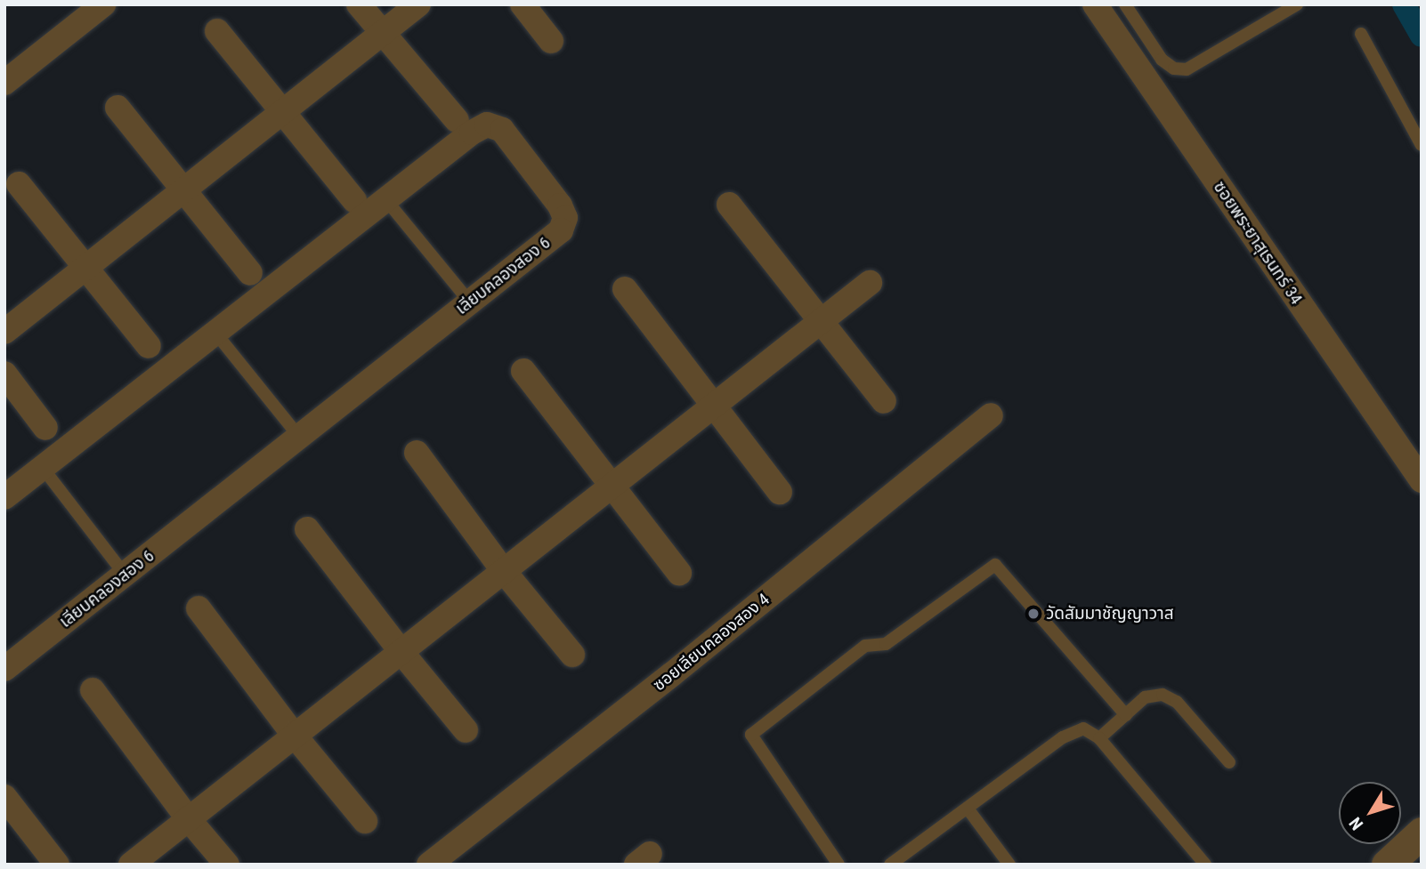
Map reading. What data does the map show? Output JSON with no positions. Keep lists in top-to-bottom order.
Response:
{
  "streets": {
    "street": ["ซอยพระยาสุเรนทร์ 34", "เลียบคลองสอง 6", "ซอยเลียบคลองสอง 4"]
  },
  "places": ["วัดสัมมาชัญญาวาส"],
  "north": "bottom left"
}
